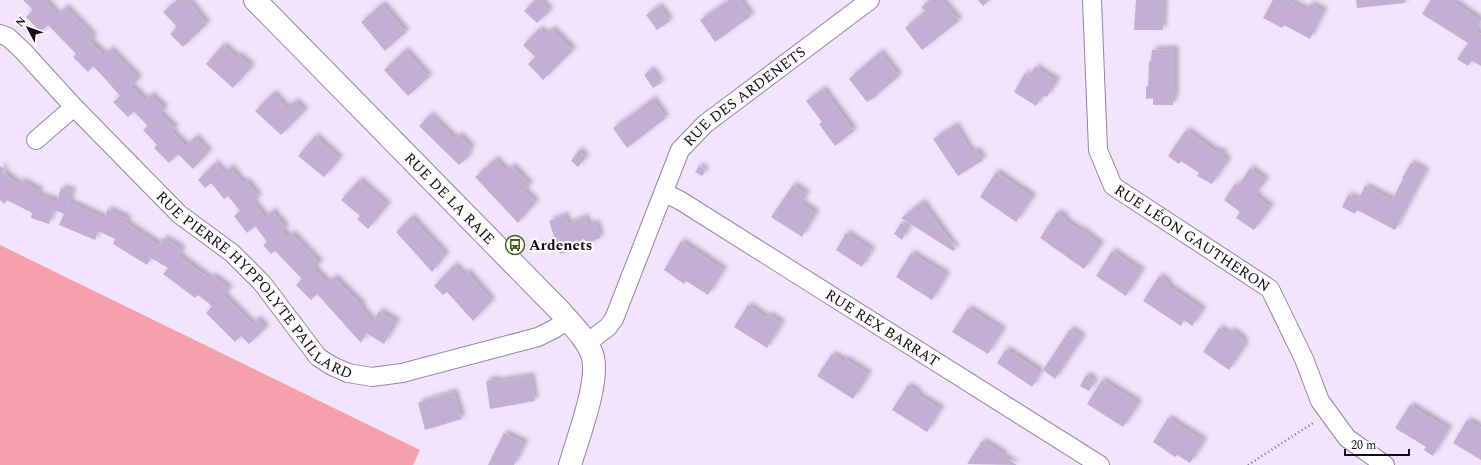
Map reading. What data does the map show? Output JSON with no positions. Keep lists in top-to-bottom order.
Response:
{
  "streets": {
    "street": [
      "RUE DES ARDENETS",
      "RUE DE LA RAIE",
      "RUE LÉON GAUTHERON",
      "RUE PIERRE HYPPOLYTE PAILLARD",
      "RUE REX BARRAT"
    ]
  },
  "crossings": [
    ["RUE DES ARDENETS", "RUE DE LA RAIE"],
    ["RUE DES ARDENETS", "RUE REX BARRAT"],
    ["RUE DE LA RAIE", "RUE PIERRE HYPPOLYTE PAILLARD"]
  ],
  "places": {
    "bus stop": ["Ardenets"]
  },
  "scale_bar": "20 m",
  "north": "top left"
}
